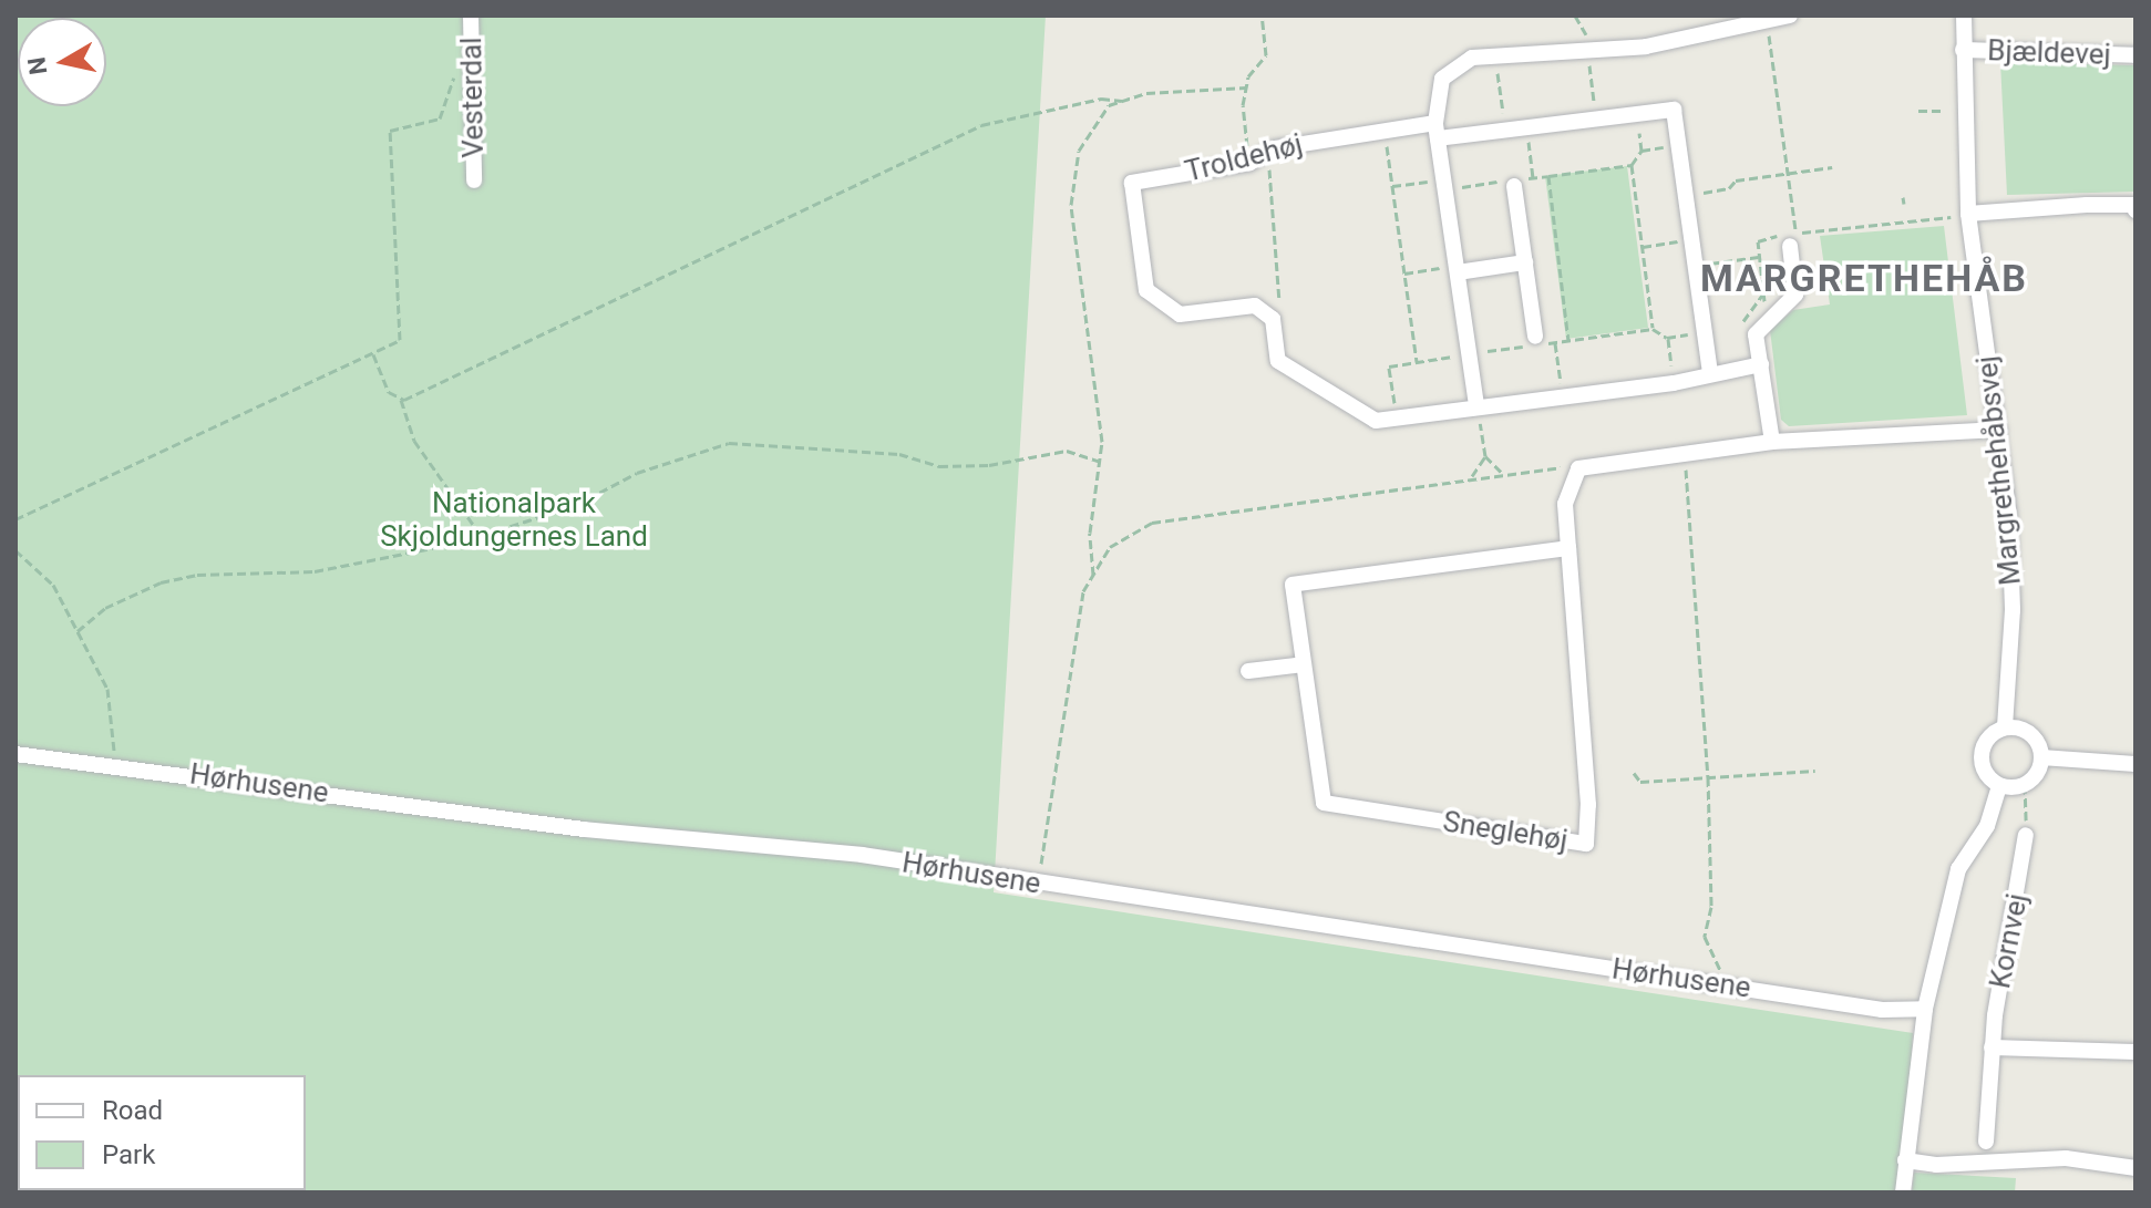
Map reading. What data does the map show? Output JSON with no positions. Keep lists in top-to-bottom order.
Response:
{
  "streets": {
    "street": [
      "Bjældevej",
      "Vesterdal",
      "Troldehøj",
      "Margrethehåbsvej",
      "Hørhusene",
      "Sneglehøj",
      "Kornvej"
    ]
  },
  "crossings": [
    ["Bjældevej", "Margrethehåbsvej"]
  ],
  "districts": ["MARGRETHEHÅB"],
  "parks": ["Nationalpark Skjoldungernes Land"],
  "legend": ["Road", "Park"],
  "north": "left"
}
